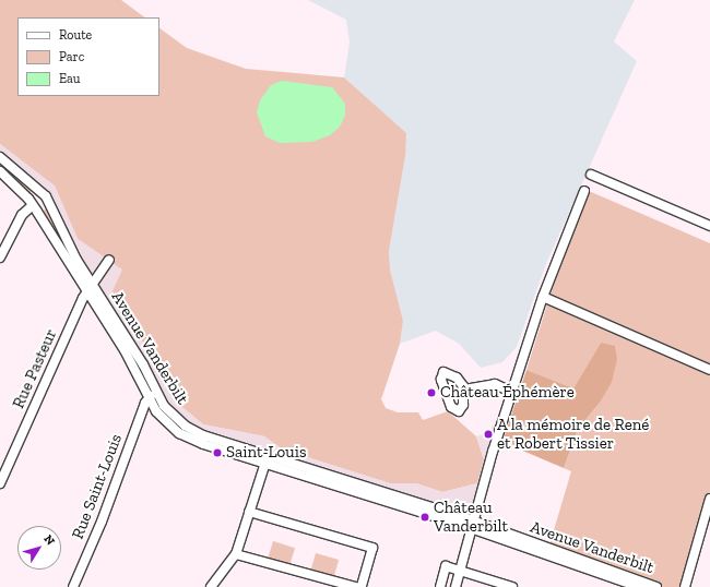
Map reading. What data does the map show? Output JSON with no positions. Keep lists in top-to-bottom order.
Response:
{
  "streets": {
    "street": ["Avenue Vanderbilt", "Rue Pasteur", "Rue Saint-Louis"]
  },
  "crossings": [
    ["Avenue Vanderbilt", "Rue Pasteur"],
    ["Avenue Vanderbilt", "Rue Saint-Louis"]
  ],
  "places": [
    "Château Éphémère",
    "A la mémoire de René et Robert Tissier",
    "Saint-Louis",
    "Château Vanderbilt"
  ],
  "legend": ["Route", "Parc", "Eau"],
  "north": "top right"
}
